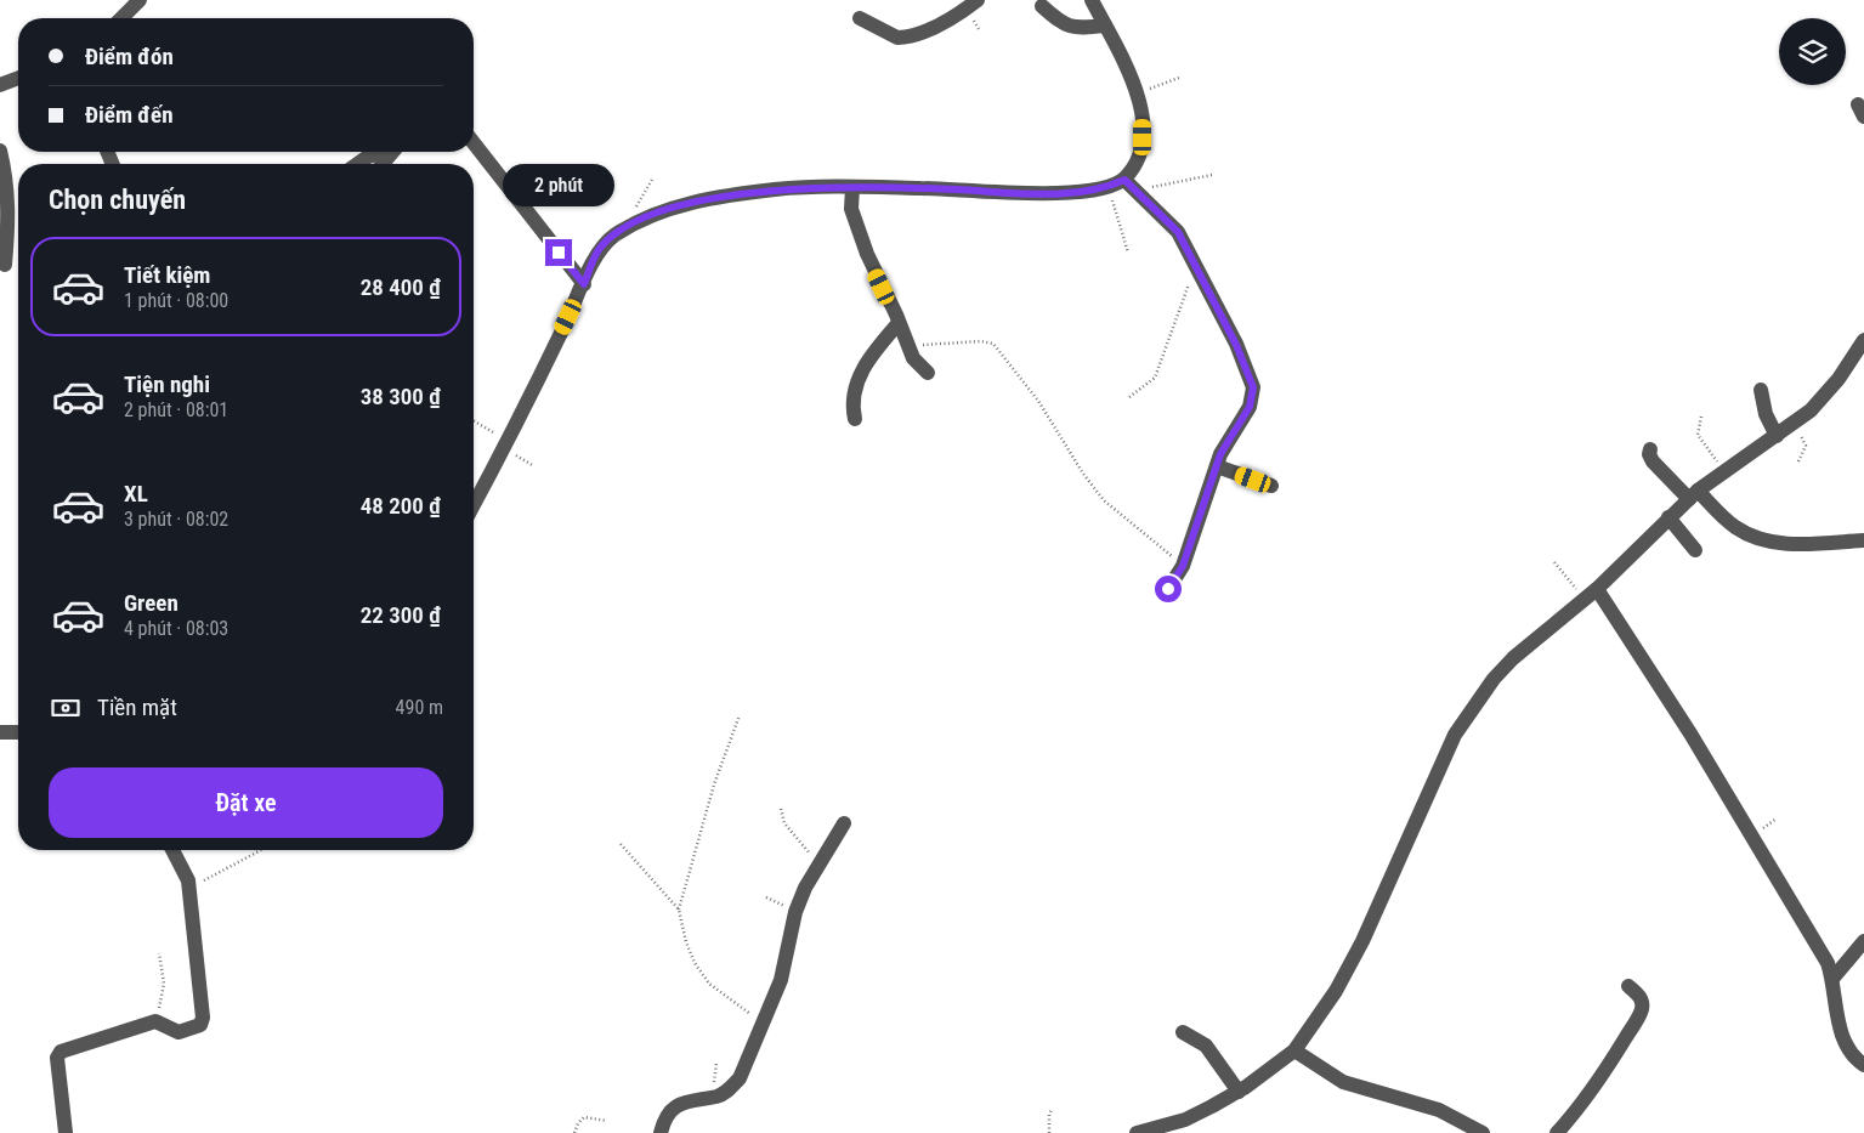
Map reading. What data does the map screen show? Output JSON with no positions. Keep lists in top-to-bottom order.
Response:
{
  "page": {
    "banner": ["Điểm đón", "Điểm đến"],
    "bubble": "2 phút",
    "heading": "Chọn chuyến",
    "list": [
      {
        "name": "Tiết kiệm",
        "note": "1 phút · 08:00",
        "value": "28 400 ₫"
      },
      {
        "name": "Tiện nghi",
        "note": "2 phút · 08:01",
        "value": "38 300 ₫"
      },
      {
        "name": "XL",
        "note": "3 phút · 08:02",
        "value": "48 200 ₫"
      },
      {
        "name": "Green",
        "note": "4 phút · 08:03",
        "value": "22 300 ₫"
      }
    ],
    "pay": ["Tiền mặt", "490 m"],
    "buttons": "Đặt xe"
  }
}
